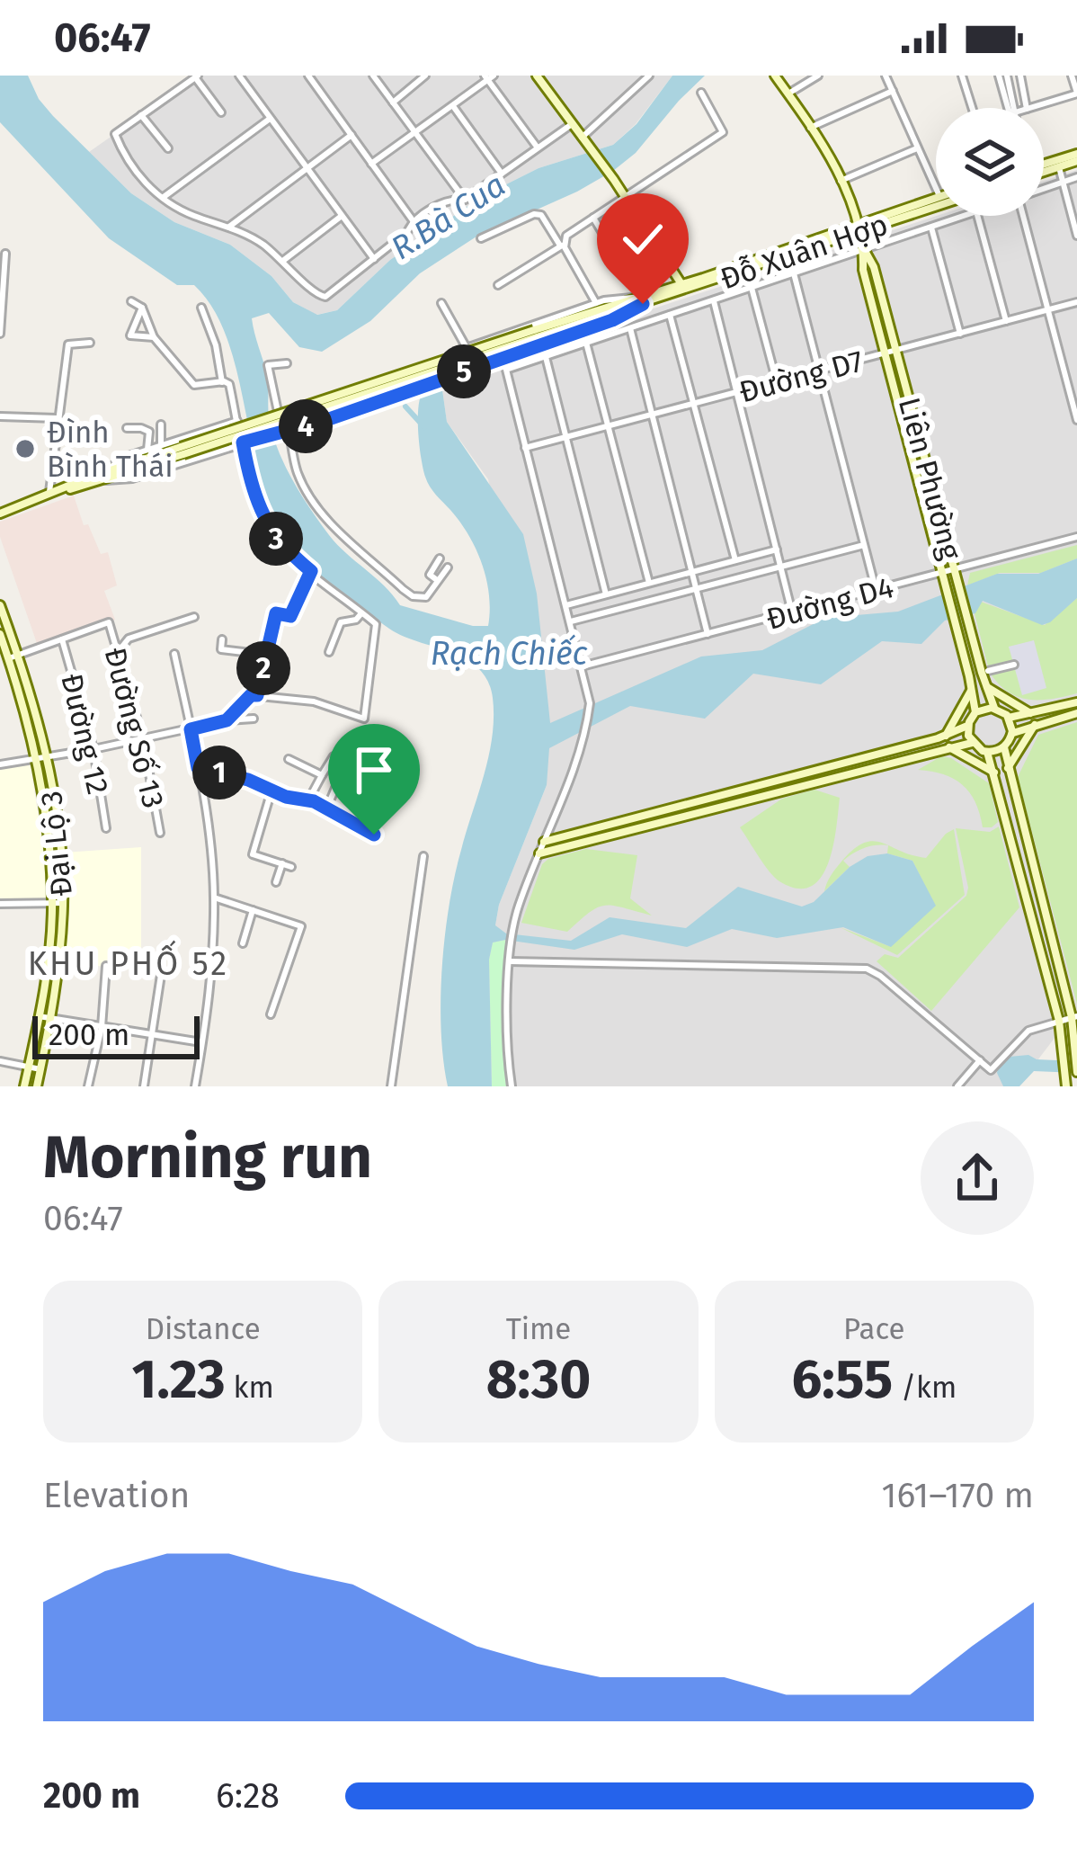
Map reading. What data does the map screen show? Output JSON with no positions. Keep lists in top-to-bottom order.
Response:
{
  "streets": {
    "street": [
      "Đỗ Xuân Hợp",
      "Đường D7",
      "Liên Phường",
      "Đường D4",
      "Đường Số 13",
      "Đường 12",
      "Đại Lộ 3"
    ]
  },
  "crossings": [
    ["Đỗ Xuân Hợp", "Liên Phường"],
    ["Đường D7", "Liên Phường"],
    ["Liên Phường", "Đường D4"],
    ["Đường Số 13", "Đường 12"]
  ],
  "districts": ["KHU PHỐ 52"],
  "water": ["R.Bà Cua", "Rạch Chiếc"],
  "places": ["Đình Bình Thái"],
  "scale_bar": "200 m",
  "page": {
    "status": "06:47",
    "pins": [
      "5",
      "4",
      "3",
      "2",
      "1"
    ],
    "scale": "200 m",
    "heading": ["Morning run", "06:47"],
    "stats": [
      ["Distance", "1.23 km"],
      ["Time", "8:30"],
      ["Pace", "6:55 /km"]
    ],
    "chart": ["Elevation", "161–170 m"],
    "list": [
      {
        "name": "200 m",
        "note": "6:28"
      }
    ]
  }
}
